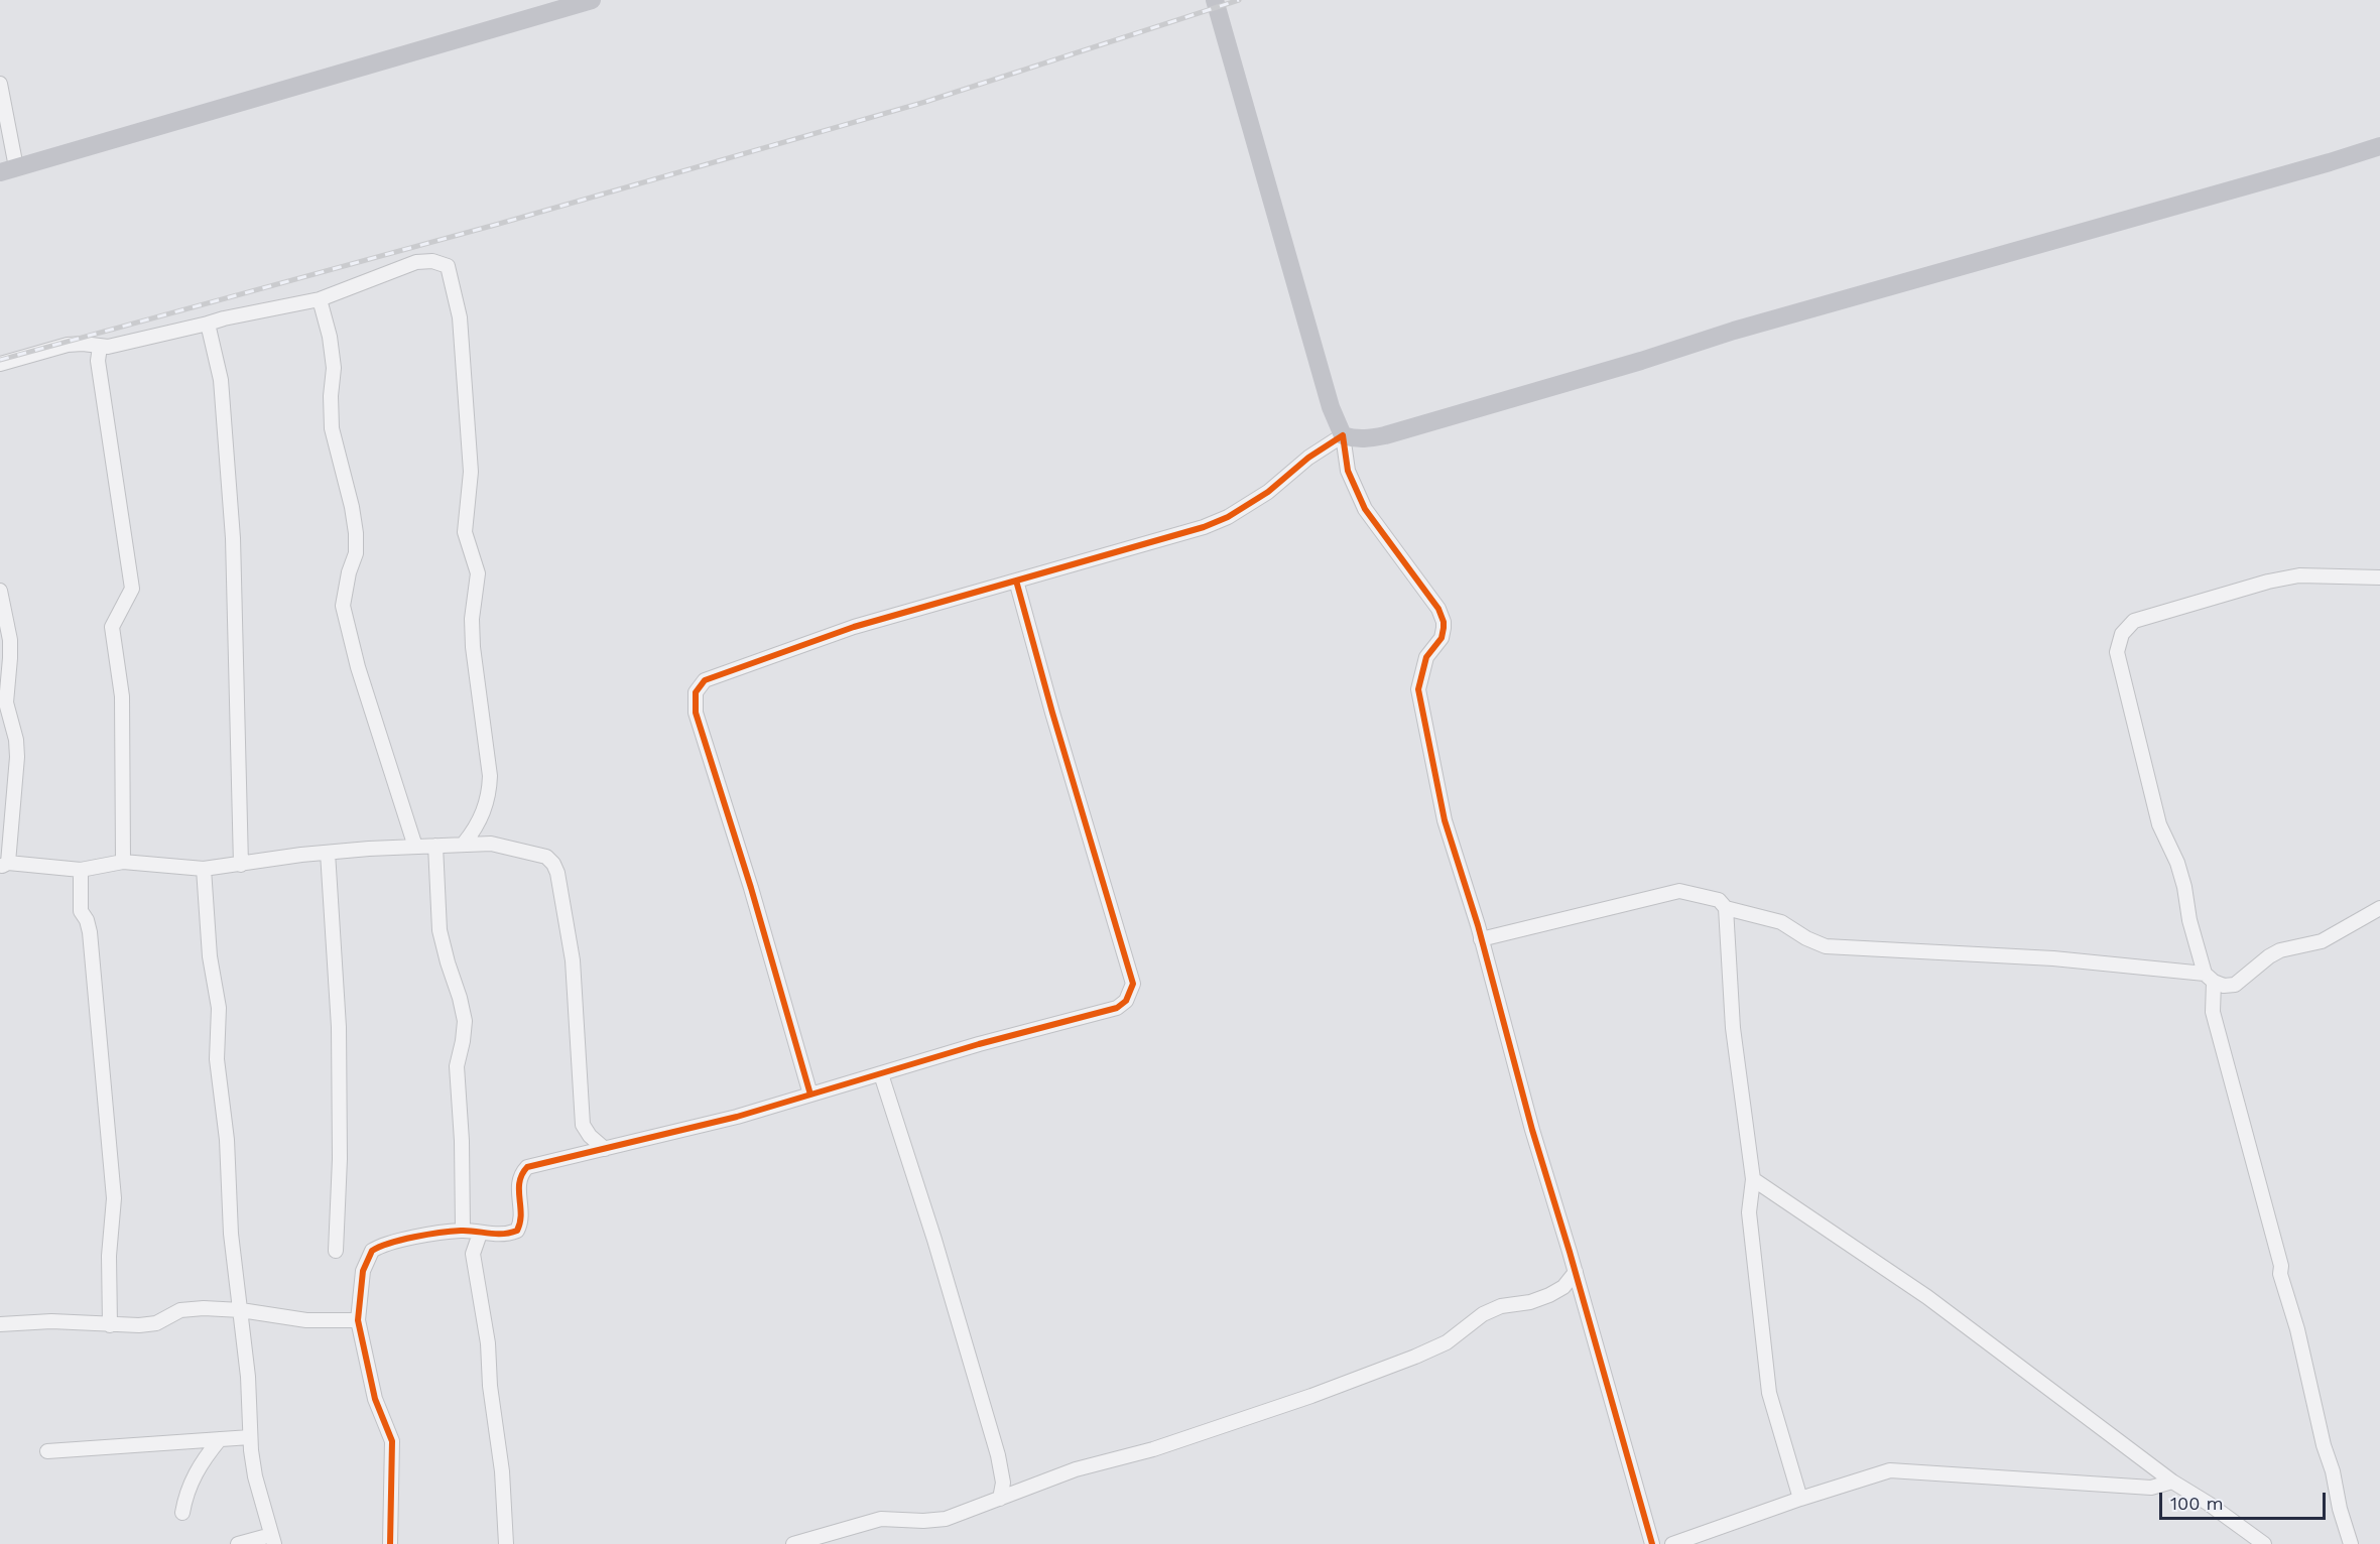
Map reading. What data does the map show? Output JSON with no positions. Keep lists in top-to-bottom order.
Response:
{
  "scale_bar": "100 m"
}
